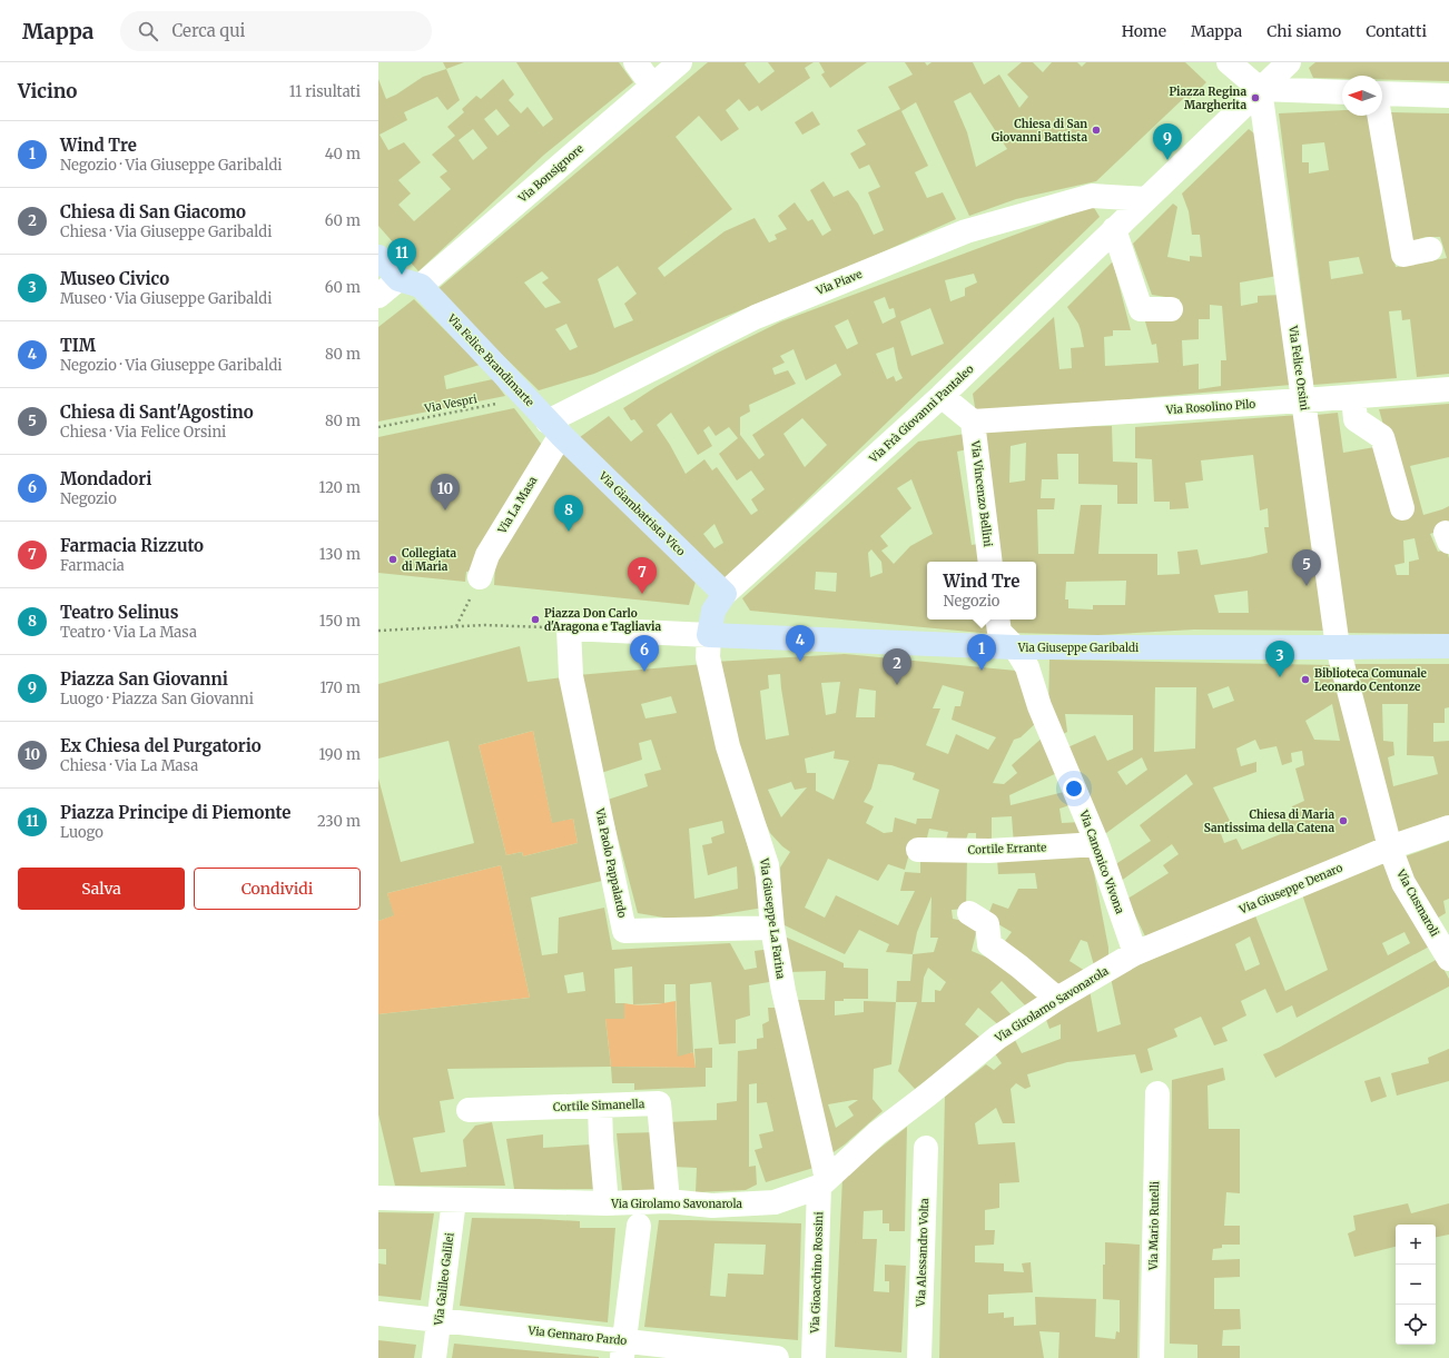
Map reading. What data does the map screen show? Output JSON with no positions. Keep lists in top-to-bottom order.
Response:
{
  "streets": {
    "main road": ["Via Felice Brandimarte", "Via Giambattista Vico", "Via Giuseppe Garibaldi"],
    "street": [
      "Via Bonsignore",
      "Via Piave",
      "Via Felice Orsini",
      "Via Rosolino Pilo",
      "Via Frà Giovanni Pantaleo",
      "Via Vincenzo Bellini",
      "Via La Masa",
      "Cortile Errante",
      "Via Canonico Vivona",
      "Via Paolo Pappalardo",
      "Via Giuseppe Denaro",
      "Via Cusmaroli",
      "Via Giuseppe La Farina",
      "Via Girolamo Savonarola",
      "Cortile Simanella",
      "Via Mario Rutelli",
      "Via Alessandro Volta",
      "Via Gioacchino Rossini",
      "Via Galileo Galilei",
      "Via Gennaro Pardo"
    ],
    "path": ["Via Vespri"]
  },
  "crossings": [
    ["Via Bonsignore", "Via Felice Brandimarte"],
    ["Via Piave", "Via Felice Brandimarte"],
    ["Via Piave", "Via Frà Giovanni Pantaleo"],
    ["Via Piave", "Via La Masa"],
    ["Via Piave", "Via Giambattista Vico"],
    ["Via Felice Brandimarte", "Via Vespri"],
    ["Via Felice Brandimarte", "Via La Masa"],
    ["Via Felice Brandimarte", "Via Giambattista Vico"],
    ["Via Felice Orsini", "Via Rosolino Pilo"],
    ["Via Felice Orsini", "Via Frà Giovanni Pantaleo"],
    ["Via Felice Orsini", "Via Giuseppe Garibaldi"],
    ["Via Felice Orsini", "Via Giuseppe Denaro"],
    ["Via Felice Orsini", "Via Cusmaroli"],
    ["Via Rosolino Pilo", "Via Vincenzo Bellini"],
    ["Via Frà Giovanni Pantaleo", "Via Giambattista Vico"],
    ["Via La Masa", "Via Giambattista Vico"],
    ["Via Giuseppe Garibaldi", "Via Canonico Vivona"],
    ["Via Giuseppe Garibaldi", "Via Giuseppe La Farina"],
    ["Cortile Errante", "Via Canonico Vivona"],
    ["Via Canonico Vivona", "Via Giuseppe Denaro"],
    ["Via Canonico Vivona", "Via Girolamo Savonarola"],
    ["Via Paolo Pappalardo", "Via Giuseppe La Farina"],
    ["Via Giuseppe Denaro", "Via Cusmaroli"],
    ["Via Giuseppe Denaro", "Via Girolamo Savonarola"],
    ["Via Giuseppe La Farina", "Via Girolamo Savonarola"],
    ["Via Giuseppe La Farina", "Via Gioacchino Rossini"],
    ["Via Girolamo Savonarola", "Cortile Simanella"],
    ["Via Girolamo Savonarola", "Via Gioacchino Rossini"],
    ["Via Girolamo Savonarola", "Via Galileo Galilei"],
    ["Via Galileo Galilei", "Via Gennaro Pardo"]
  ],
  "places": [
    "Piazza Regina Margherita",
    "Chiesa di San Giovanni Battista",
    "Collegiata di Maria",
    "Piazza Don Carlo d'Aragona e Tagliavia",
    "Biblioteca Comunale Leonardo Centonze",
    "Chiesa di Maria Santissima della Catena"
  ],
  "north": "left",
  "page": {
    "header": "Mappa",
    "search": "Cerca qui",
    "nav": [
      "Home",
      "Mappa",
      "Chi siamo",
      "Contatti"
    ],
    "heading": ["Vicino", "11 risultati"],
    "list": [
      {
        "mark": "1",
        "name": "Wind Tre",
        "note": "Negozio · Via Giuseppe Garibaldi",
        "value": "40 m"
      },
      {
        "mark": "2",
        "name": "Chiesa di San Giacomo",
        "note": "Chiesa · Via Giuseppe Garibaldi",
        "value": "60 m"
      },
      {
        "mark": "3",
        "name": "Museo Civico",
        "note": "Museo · Via Giuseppe Garibaldi",
        "value": "60 m"
      },
      {
        "mark": "4",
        "name": "TIM",
        "note": "Negozio · Via Giuseppe Garibaldi",
        "value": "80 m"
      },
      {
        "mark": "5",
        "name": "Chiesa di Sant'Agostino",
        "note": "Chiesa · Via Felice Orsini",
        "value": "80 m"
      },
      {
        "mark": "6",
        "name": "Mondadori",
        "note": "Negozio",
        "value": "120 m"
      },
      {
        "mark": "7",
        "name": "Farmacia Rizzuto",
        "note": "Farmacia",
        "value": "130 m"
      },
      {
        "mark": "8",
        "name": "Teatro Selinus",
        "note": "Teatro · Via La Masa",
        "value": "150 m"
      },
      {
        "mark": "9",
        "name": "Piazza San Giovanni",
        "note": "Luogo · Piazza San Giovanni",
        "value": "170 m"
      },
      {
        "mark": "10",
        "name": "Ex Chiesa del Purgatorio",
        "note": "Chiesa · Via La Masa",
        "value": "190 m"
      },
      {
        "mark": "11",
        "name": "Piazza Principe di Piemonte",
        "note": "Luogo",
        "value": "230 m"
      }
    ],
    "pins": [
      "9",
      "11",
      "10",
      "8",
      "5",
      "7",
      "4",
      "1",
      "6",
      "3",
      "2"
    ],
    "popup": ["Wind Tre", "Negozio"],
    "buttons": ["Salva", "Condividi"],
    "map_buttons": ["+", "−"]
  }
}
